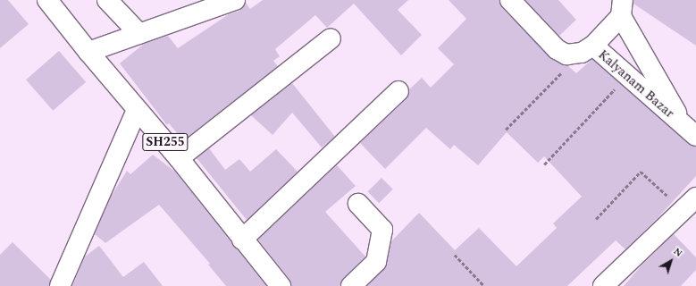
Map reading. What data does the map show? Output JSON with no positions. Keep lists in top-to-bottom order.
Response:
{
  "streets": {
    "street": ["Kalyanam Bazar", "SH255"]
  },
  "north": "top right"
}
